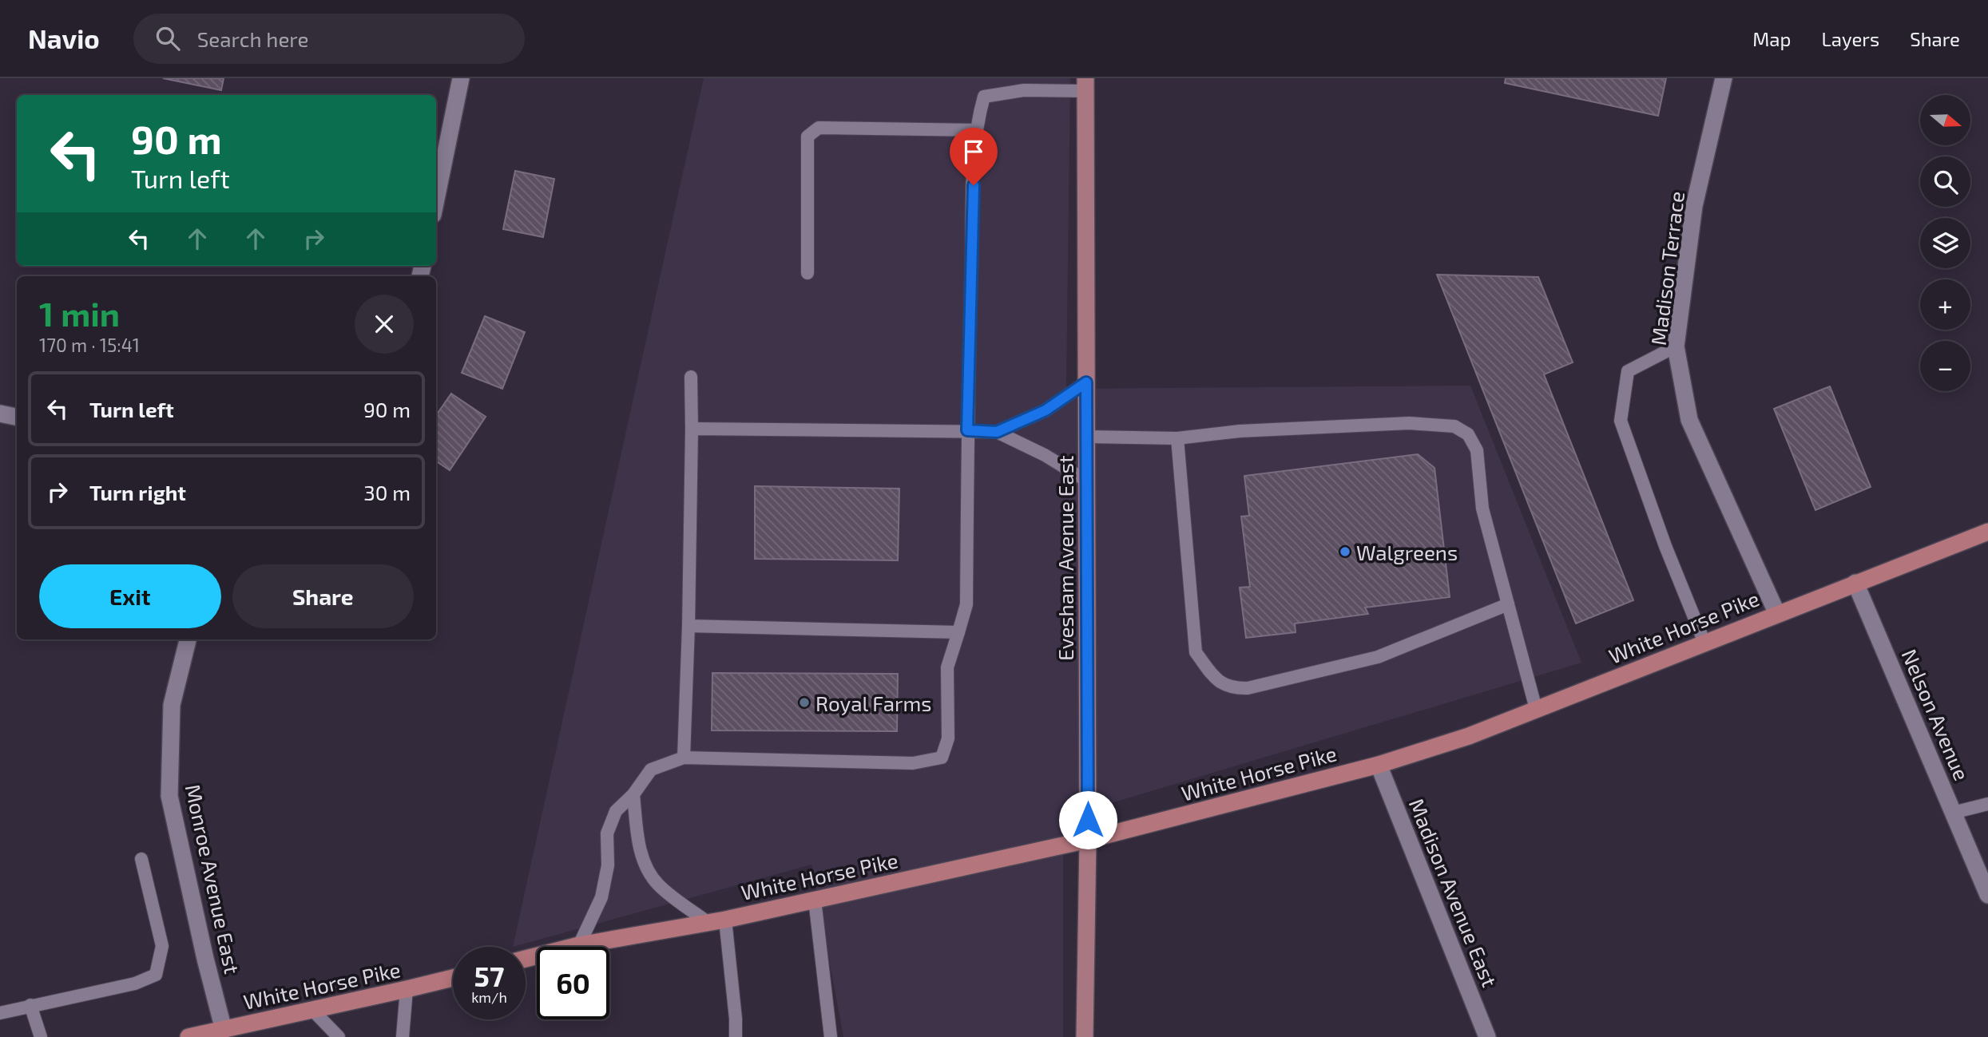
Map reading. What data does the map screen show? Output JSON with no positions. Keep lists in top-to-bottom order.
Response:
{
  "streets": {
    "highway": ["White Horse Pike"],
    "main road": ["Evesham Avenue East"],
    "street": [
      "Madison Terrace",
      "Nelson Avenue",
      "Monroe Avenue East",
      "Madison Avenue East"
    ]
  },
  "crossings": [
    ["Madison Terrace", "White Horse Pike"],
    ["Evesham Avenue East", "White Horse Pike"],
    ["White Horse Pike", "Nelson Avenue"],
    ["White Horse Pike", "Monroe Avenue East"],
    ["White Horse Pike", "Madison Avenue East"]
  ],
  "places": ["Walgreens", "Royal Farms"],
  "north": "right",
  "page": {
    "header": "Navio",
    "search": "Search here",
    "nav": ["Map", "Layers", "Share"],
    "map_buttons": ["+", "−"],
    "turn": ["90 m", "Turn left"],
    "heading": ["1 min", "170 m · 15:41"],
    "list": [
      {
        "name": "Turn left",
        "value": "90 m"
      },
      {
        "name": "Turn right",
        "value": "30 m"
      }
    ],
    "buttons": ["Exit", "Share"],
    "speed": "57 km/h",
    "limit": "60"
  }
}
